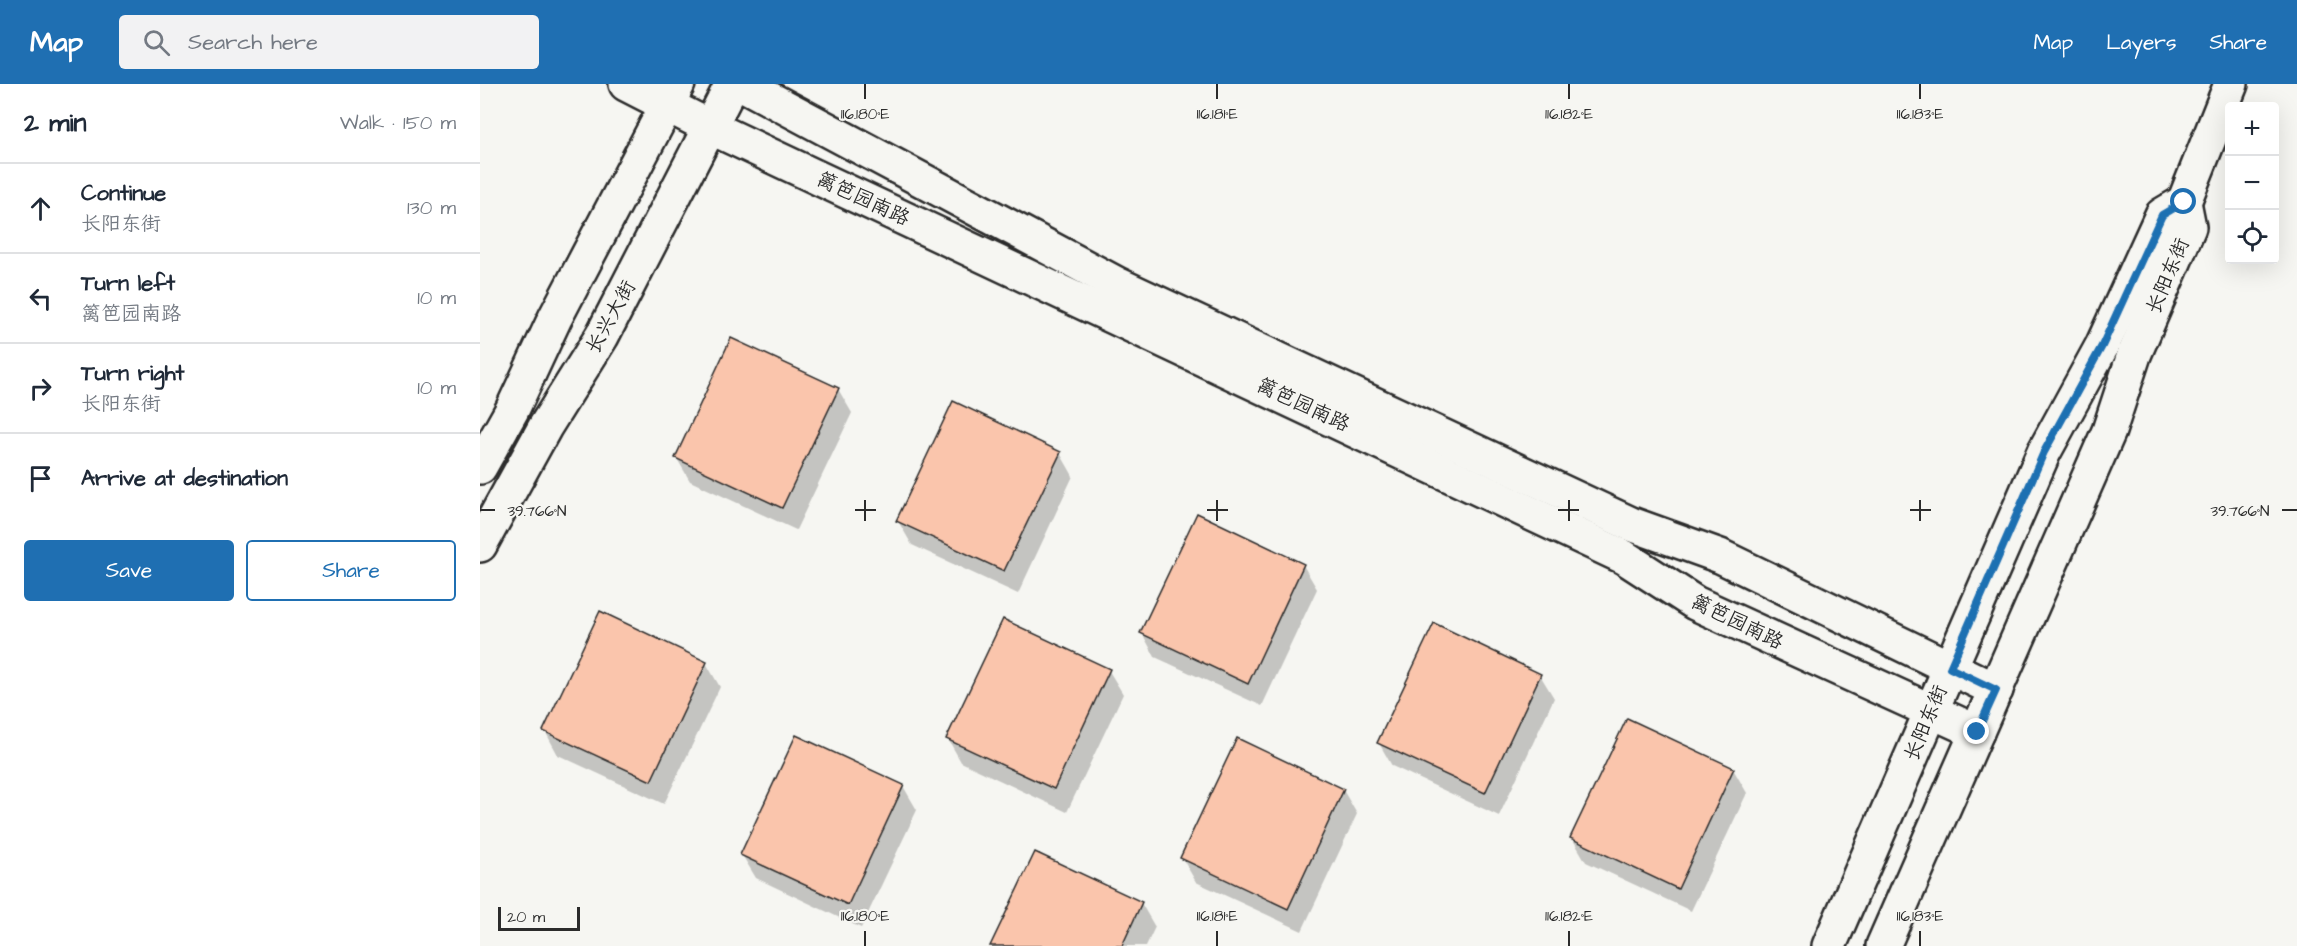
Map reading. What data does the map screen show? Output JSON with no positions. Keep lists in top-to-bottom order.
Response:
{
  "streets": {
    "street": ["篱笆园南路", "长阳东街", "长兴大街"]
  },
  "crossings": [
    ["篱笆园南路", "长阳东街"],
    ["篱笆园南路", "长兴大街"]
  ],
  "scale_bar": "20 m",
  "page": {
    "header": "Map",
    "search": "Search here",
    "nav": ["Map", "Layers", "Share"],
    "heading": ["2 min", "Walk · 150 m"],
    "map_buttons": ["+", "−"],
    "list": [
      ["Continue", "长阳东街", "130 m"],
      ["Turn left", "篱笆园南路", "10 m"],
      ["Turn right", "长阳东街", "10 m"],
      "Arrive at destination"
    ],
    "buttons": ["Save", "Share"],
    "scale": "20 m"
  },
  "coordinates": [
    "116.180°E",
    "116.181°E",
    "116.182°E",
    "116.183°E",
    "39.766°N"
  ]
}
